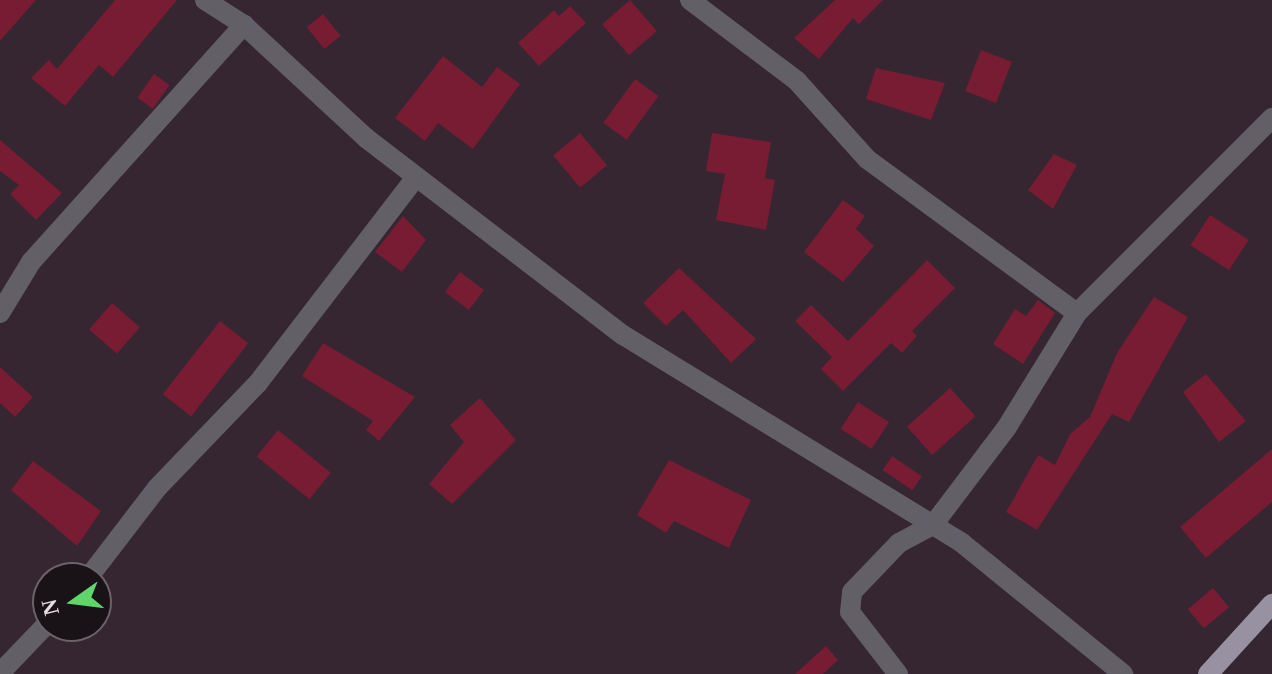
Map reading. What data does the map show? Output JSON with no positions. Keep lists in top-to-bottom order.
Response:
{
  "north": "left"
}
